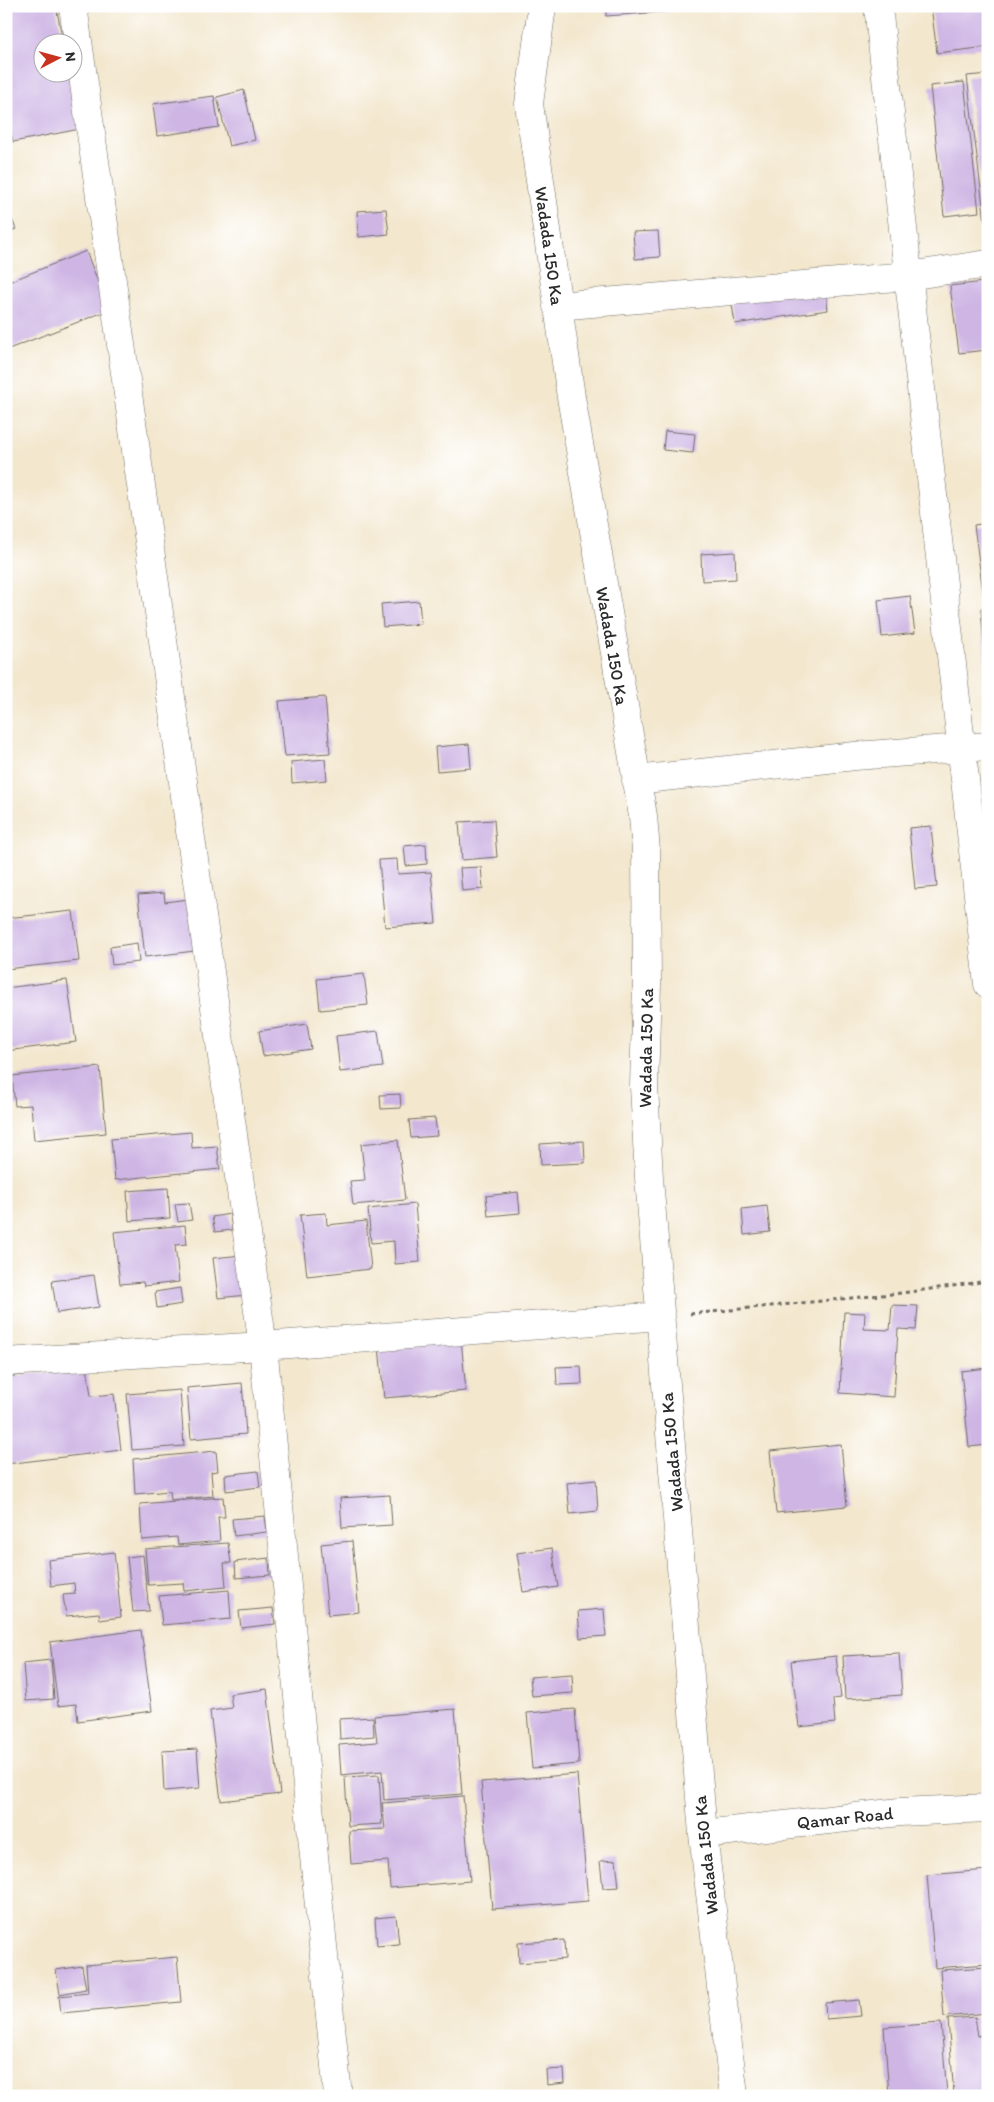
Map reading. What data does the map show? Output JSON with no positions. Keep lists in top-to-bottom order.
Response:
{
  "streets": {
    "street": ["Wadada 150 Ka", "Qamar Road"]
  },
  "crossings": [
    ["Wadada 150 Ka", "Qamar Road"]
  ],
  "north": "right"
}
